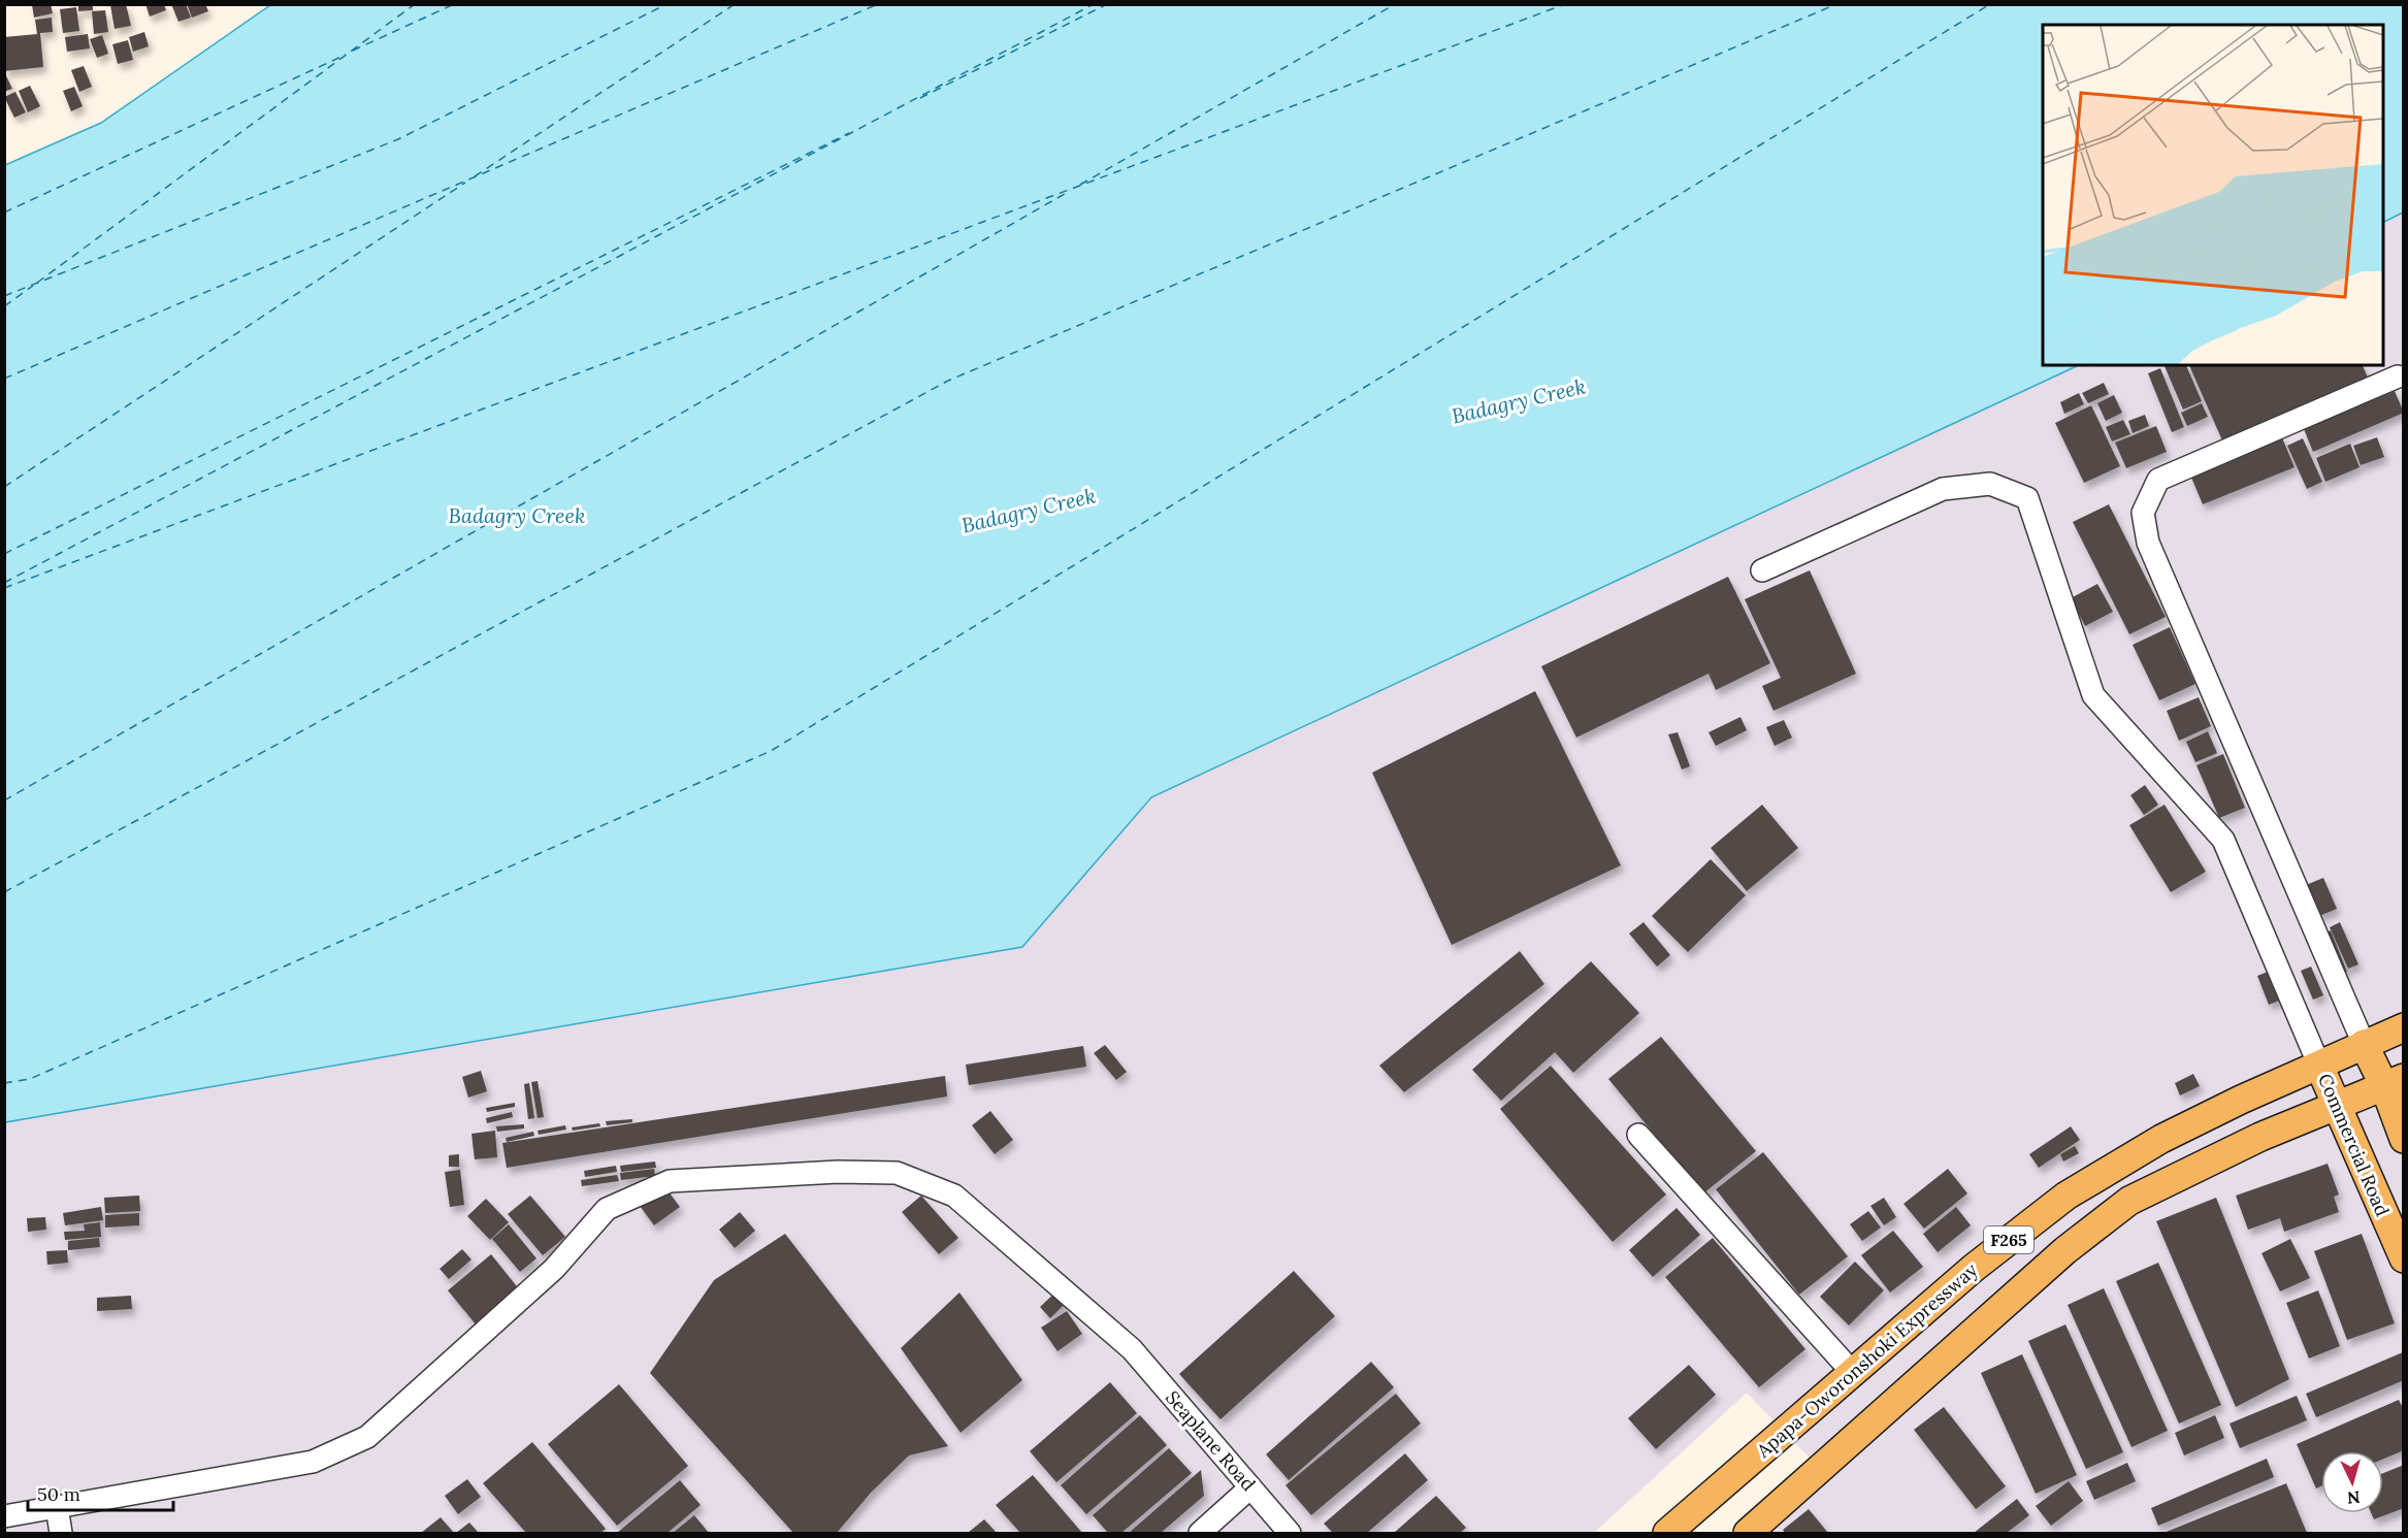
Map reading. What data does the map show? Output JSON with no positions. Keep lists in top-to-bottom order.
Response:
{
  "streets": {
    "main road": ["Commercial Road", "F265", "Apapa-Oworonshoki Expressway"],
    "street": ["Seaplane Road"]
  },
  "crossings": [
    ["Commercial Road", "F265"],
    ["Commercial Road", "Apapa-Oworonshoki Expressway"]
  ],
  "water": ["Badagry Creek"],
  "scale_bar": "50 m",
  "north": "bottom"
}
